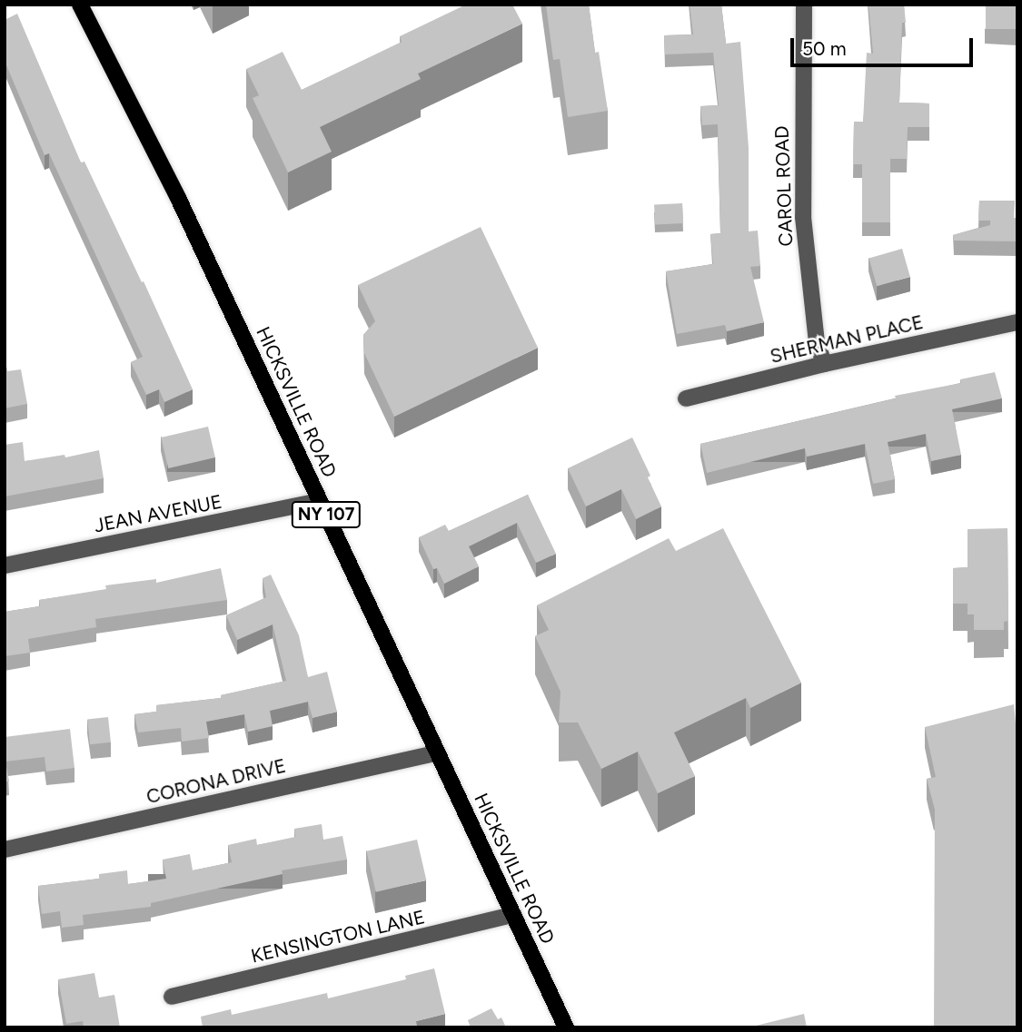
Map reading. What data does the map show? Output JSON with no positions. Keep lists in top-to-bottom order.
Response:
{
  "streets": {
    "main road": ["HICKSVILLE ROAD", "NY 107"],
    "street": [
      "CAROL ROAD",
      "SHERMAN PLACE",
      "JEAN AVENUE",
      "CORONA DRIVE",
      "KENSINGTON LANE"
    ]
  },
  "crossings": [
    ["CAROL ROAD", "SHERMAN PLACE"],
    ["HICKSVILLE ROAD", "JEAN AVENUE"],
    ["HICKSVILLE ROAD", "CORONA DRIVE"],
    ["HICKSVILLE ROAD", "KENSINGTON LANE"]
  ],
  "scale_bar": "50 m"
}
